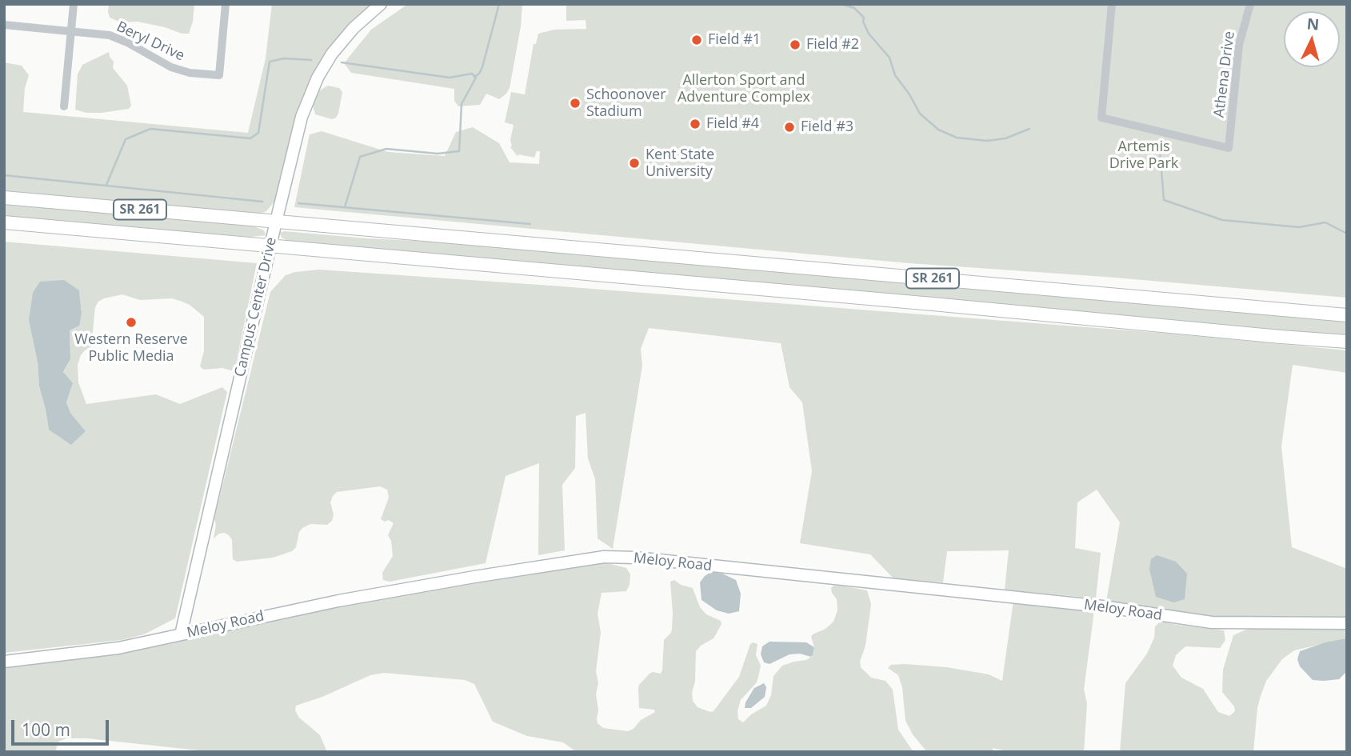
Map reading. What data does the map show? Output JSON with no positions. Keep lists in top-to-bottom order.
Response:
{
  "streets": {
    "main road": ["SR 261"],
    "street": [
      "Beryl Drive",
      "Athena Drive",
      "Campus Center Drive",
      "Meloy Road"
    ]
  },
  "crossings": [
    ["SR 261", "Campus Center Drive"],
    ["Campus Center Drive", "Meloy Road"]
  ],
  "parks": ["Allerton Sport and Adventure Complex", "Artemis Drive Park"],
  "places": [
    "Field #1",
    "Field #2",
    "Schoonover Stadium",
    "Field #4",
    "Field #3",
    "Kent State University",
    "Western Reserve Public Media"
  ],
  "scale_bar": "100 m",
  "north": "top"
}
